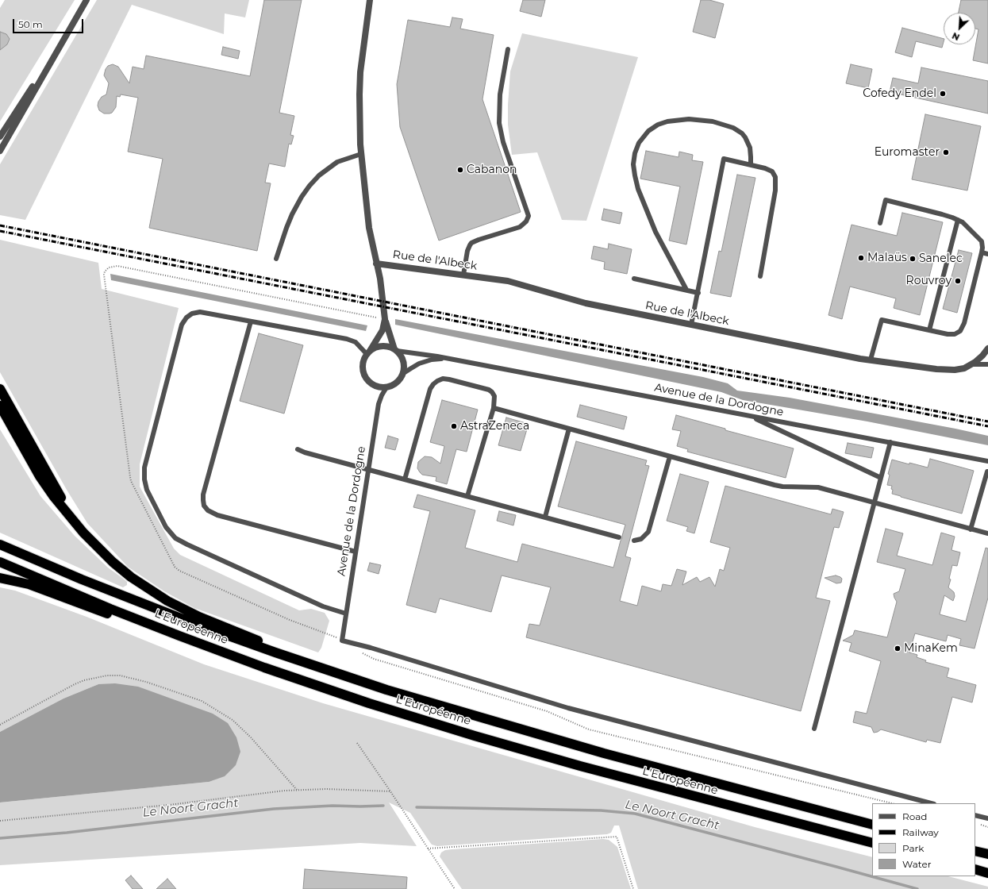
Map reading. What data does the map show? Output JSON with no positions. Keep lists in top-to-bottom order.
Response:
{
  "streets": {
    "highway": ["L'Européenne"],
    "street": ["Rue de l'Albeck"],
    "lane": ["Avenue de la Dordogne"]
  },
  "water": ["Le Noort Gracht"],
  "places": [
    "Cofedy Endel",
    "Euromaster",
    "Cabanon",
    "Malaüs",
    "Sanelec",
    "Rouvroy",
    "AstraZeneca",
    "MinaKem"
  ],
  "legend": [
    "Road",
    "Railway",
    "Park",
    "Water"
  ],
  "scale_bar": "50 m",
  "north": "bottom left"
}
